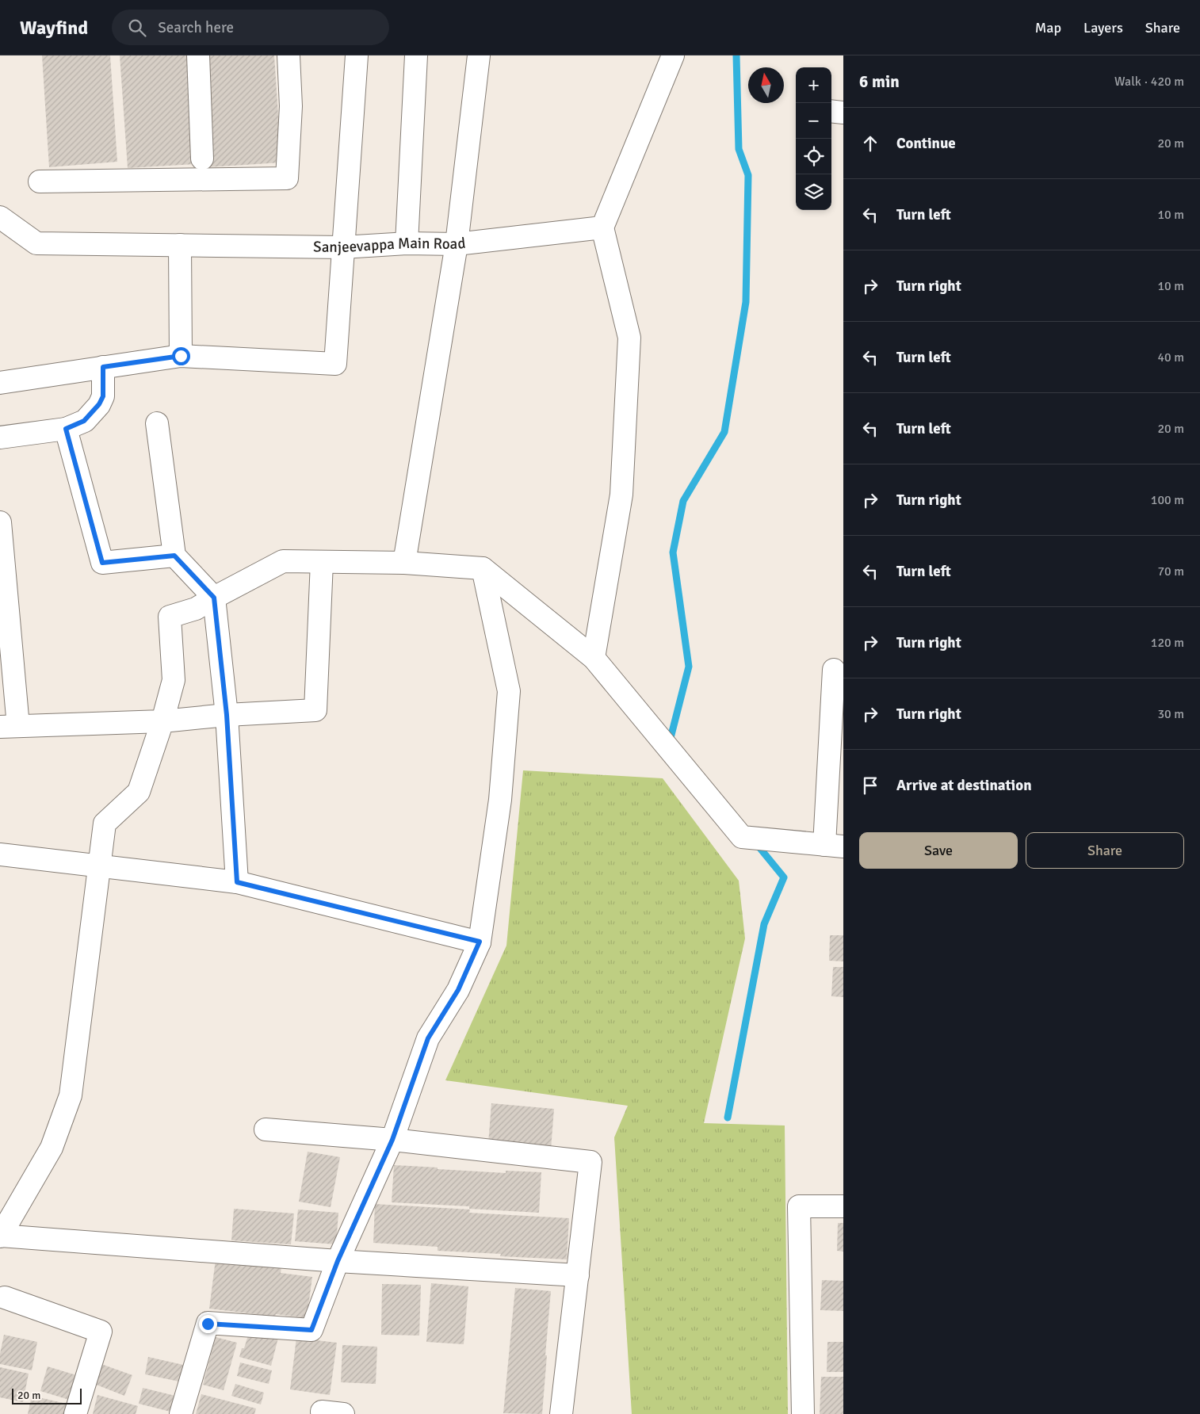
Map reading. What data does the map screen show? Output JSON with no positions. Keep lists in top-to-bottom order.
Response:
{
  "streets": {
    "street": ["Sanjeevappa Main Road"]
  },
  "scale_bar": "20 m",
  "north": "top",
  "page": {
    "header": "Wayfind",
    "search": "Search here",
    "nav": ["Map", "Layers", "Share"],
    "heading": ["6 min", "Walk · 420 m"],
    "map_buttons": ["+", "−"],
    "list": [
      ["Continue", "20 m"],
      ["Turn left", "10 m"],
      ["Turn right", "10 m"],
      ["Turn left", "40 m"],
      ["Turn left", "20 m"],
      ["Turn right", "100 m"],
      ["Turn left", "70 m"],
      ["Turn right", "120 m"],
      ["Turn right", "30 m"],
      "Arrive at destination"
    ],
    "buttons": ["Save", "Share"],
    "scale": "20 m"
  }
}
